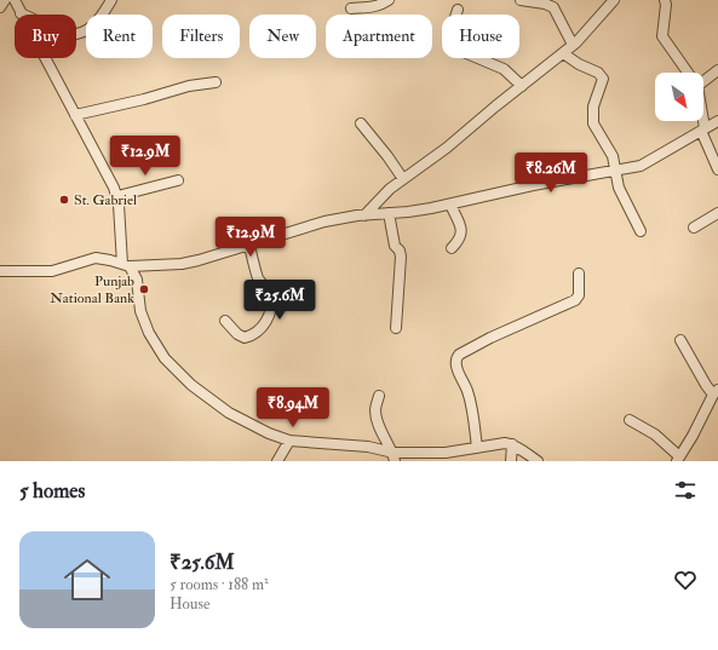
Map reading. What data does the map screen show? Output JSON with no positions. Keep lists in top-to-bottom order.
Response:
{
  "places": ["St. Gabriel", "Punjab National Bank"],
  "north": "bottom right",
  "page": {
    "chip": [
      "Buy",
      "Rent",
      "Filters",
      "New",
      "Apartment",
      "House"
    ],
    "price": [
      "₹12.9M",
      "₹8.26M",
      "₹12.9M",
      "₹25.6M",
      "₹8.94M"
    ],
    "heading": "5 homes",
    "list": [
      {
        "name": "₹25.6M",
        "note": "5 rooms · 188 m² · House"
      }
    ]
  }
}
